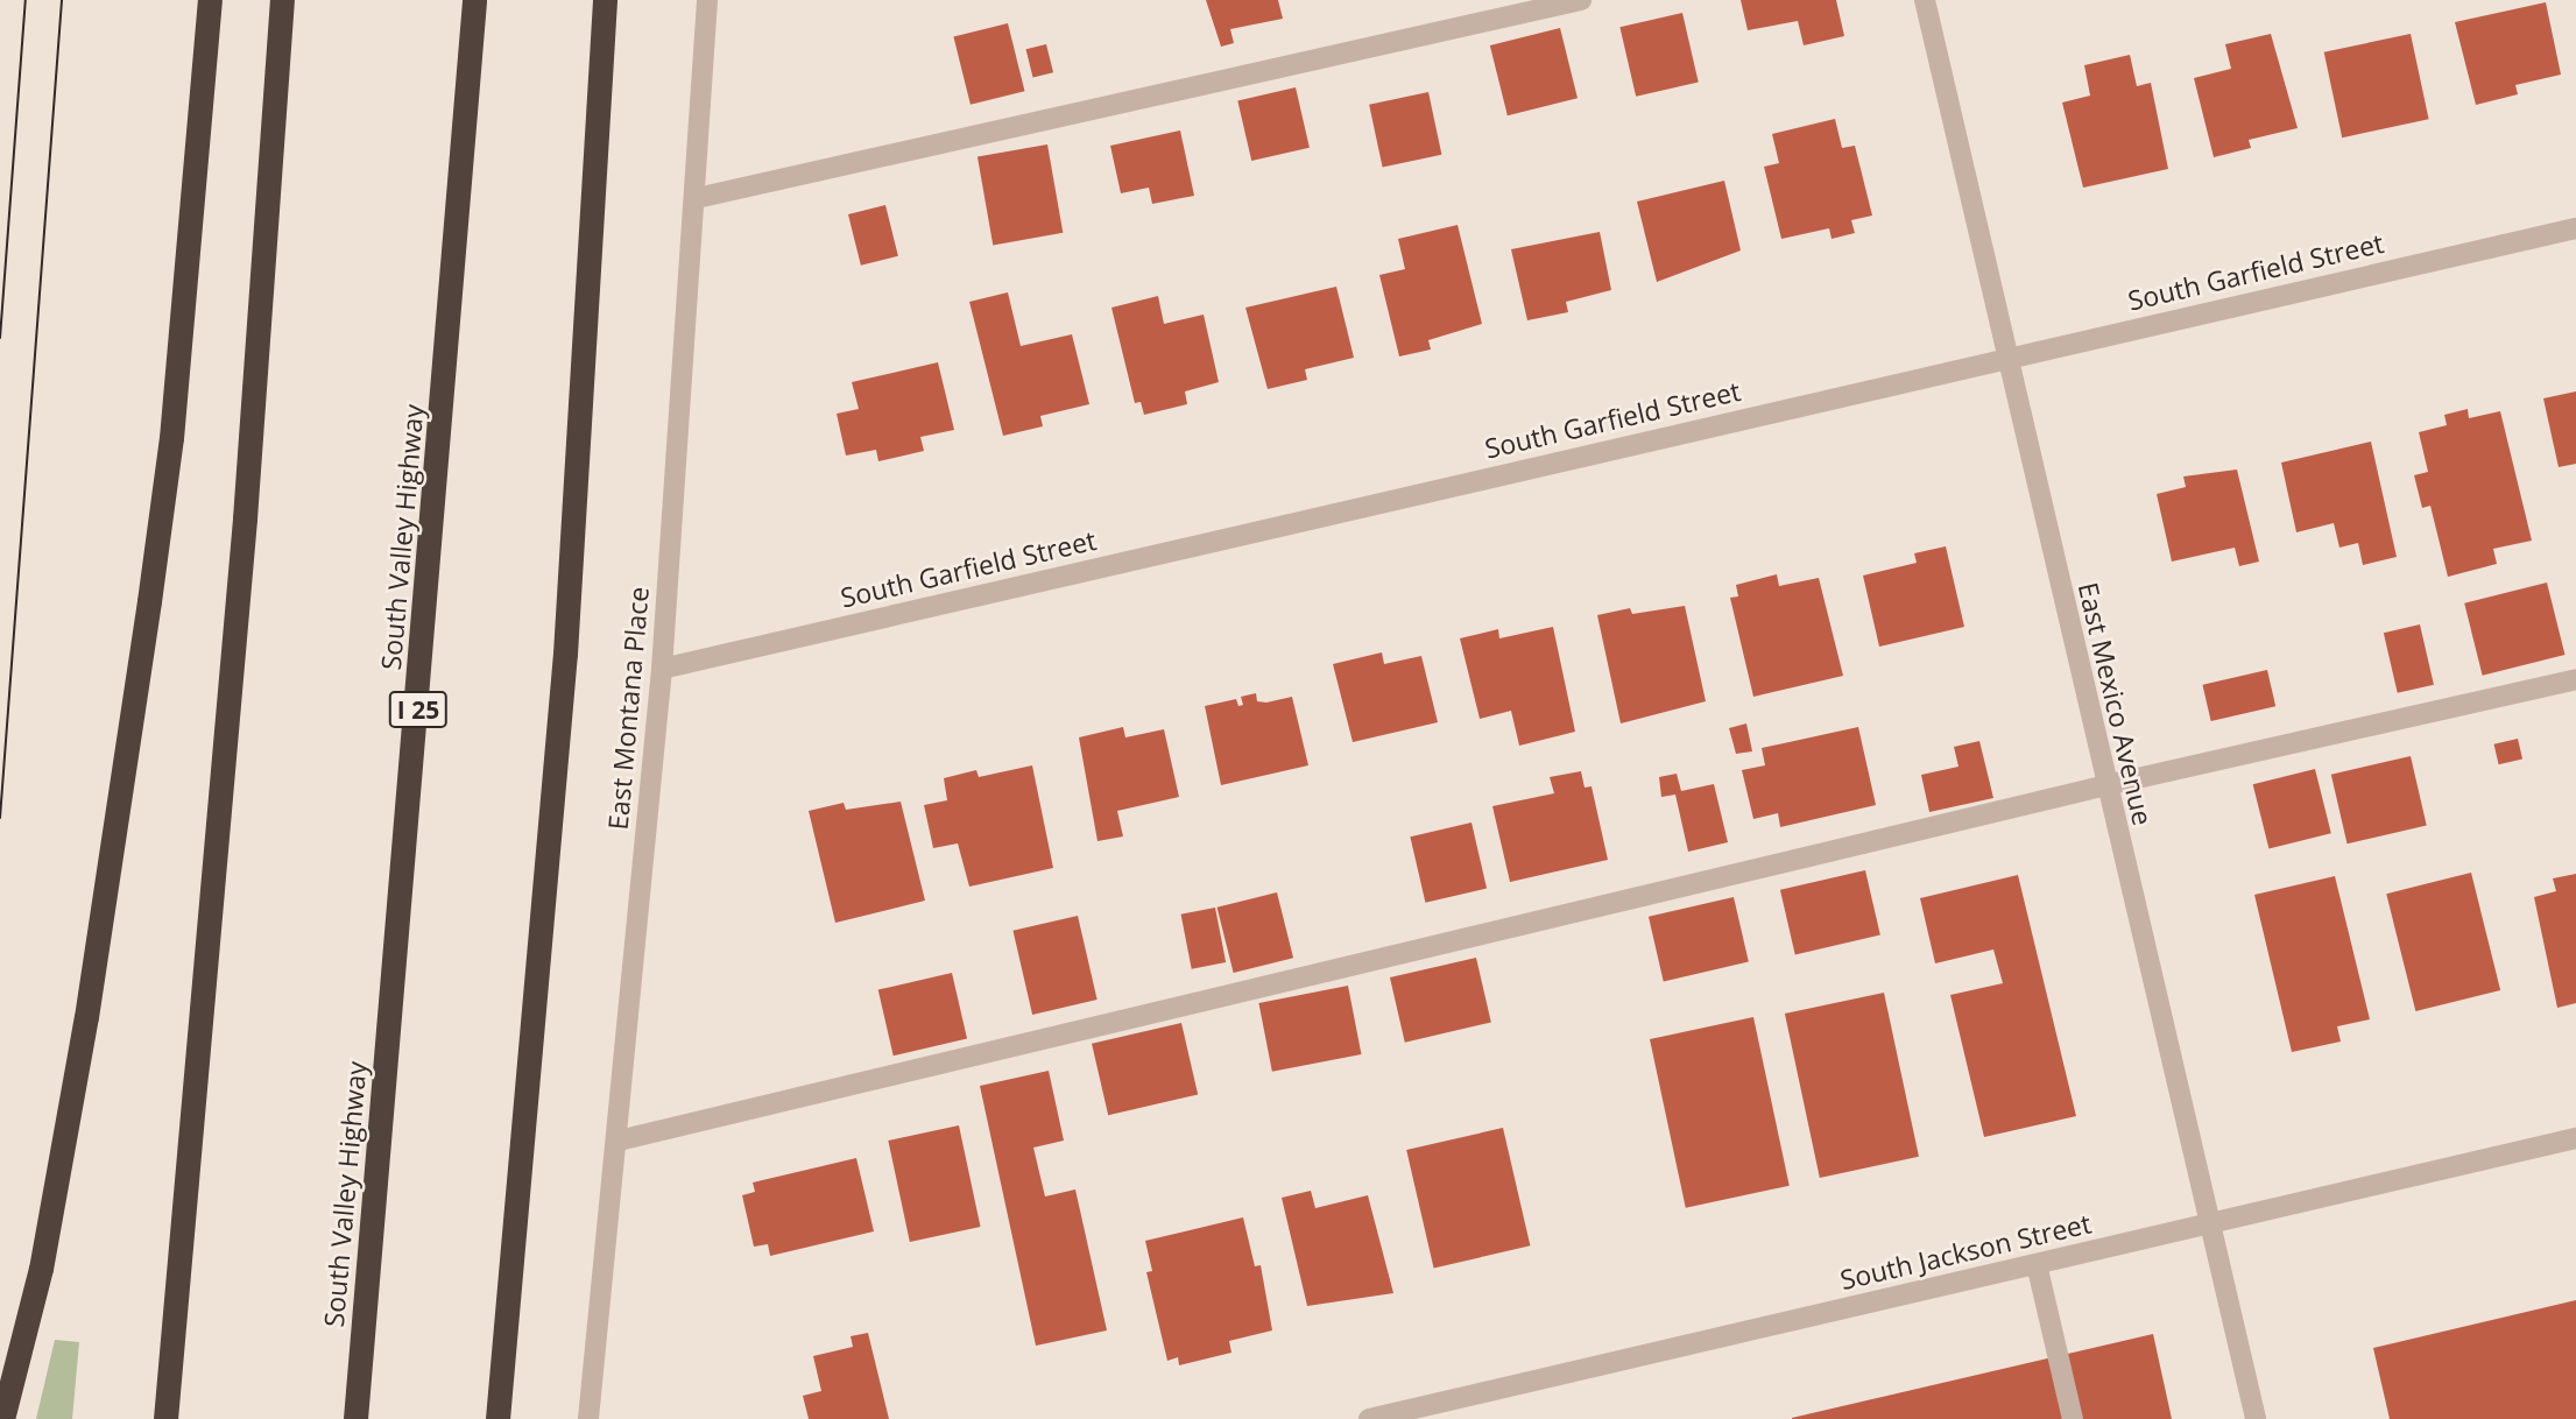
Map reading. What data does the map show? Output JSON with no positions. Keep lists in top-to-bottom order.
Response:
{
  "streets": {
    "highway": ["South Valley Highway", "I 25"],
    "street": [
      "South Garfield Street",
      "East Mexico Avenue",
      "East Montana Place",
      "South Jackson Street"
    ]
  },
  "crossings": [
    ["South Garfield Street", "East Mexico Avenue"],
    ["South Garfield Street", "East Montana Place"],
    ["East Mexico Avenue", "South Jackson Street"]
  ]
}
